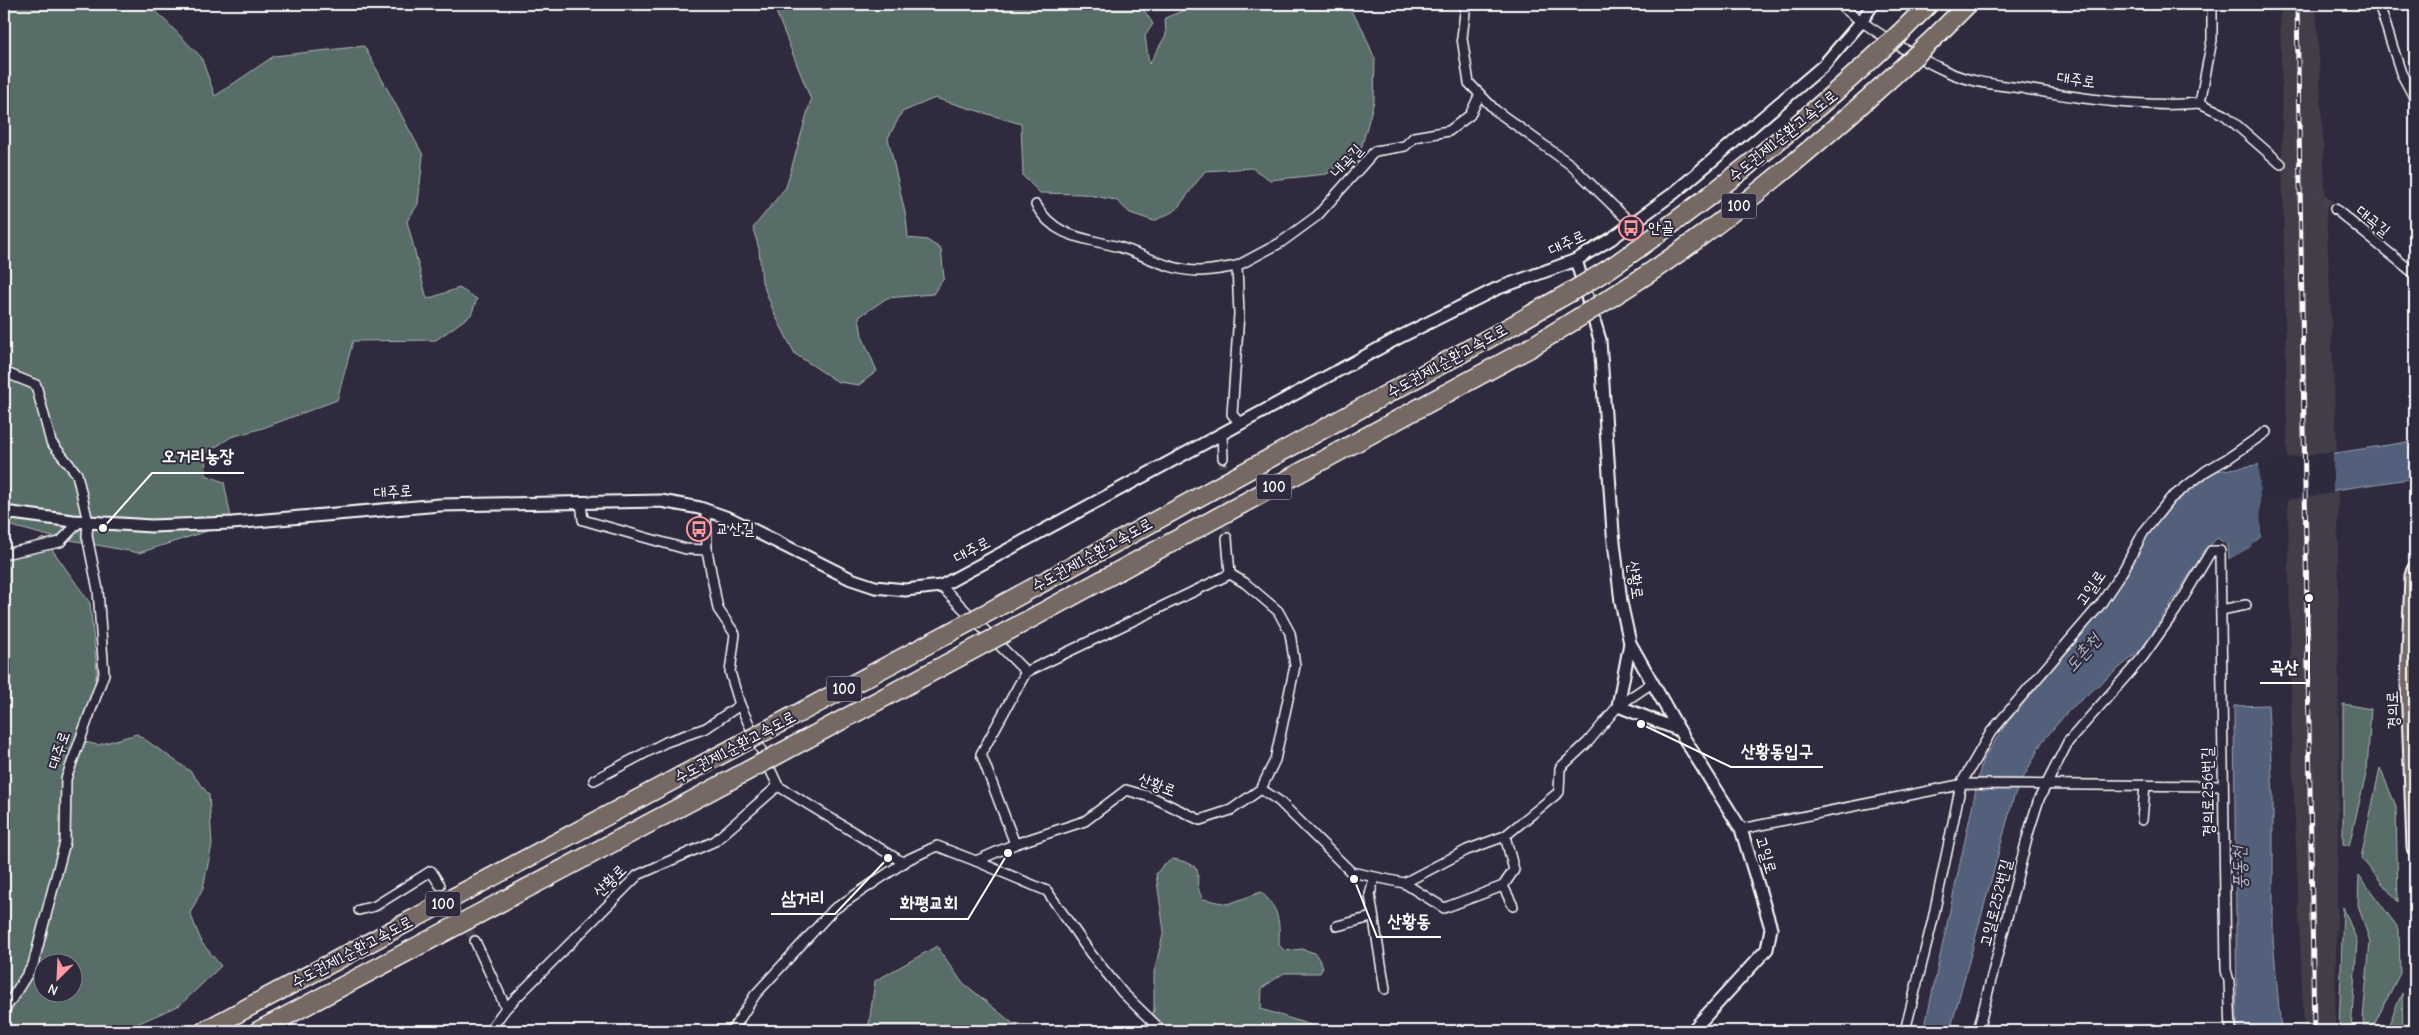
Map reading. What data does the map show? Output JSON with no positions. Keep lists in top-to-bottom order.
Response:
{
  "streets": {
    "highway": ["수도권제1순환고속도로", "100"],
    "main road": ["경의로"],
    "street": [
      "대주로",
      "내곡길",
      "대곡길",
      "산황로",
      "고일로",
      "경의로256번길",
      "고일로252번길"
    ]
  },
  "crossings": [
    ["대주로", "산황로"],
    ["산황로", "고일로"],
    ["경의로256번길", "고일로252번길"]
  ],
  "water": ["도촌천", "풍동천"],
  "places": {
    "bus stop": ["안골", "교산길"],
    "other": [
      "오거리농장",
      "곡산",
      "산황동입구",
      "화평교회",
      "삼거리",
      "산황동"
    ]
  },
  "north": "bottom left"
}
